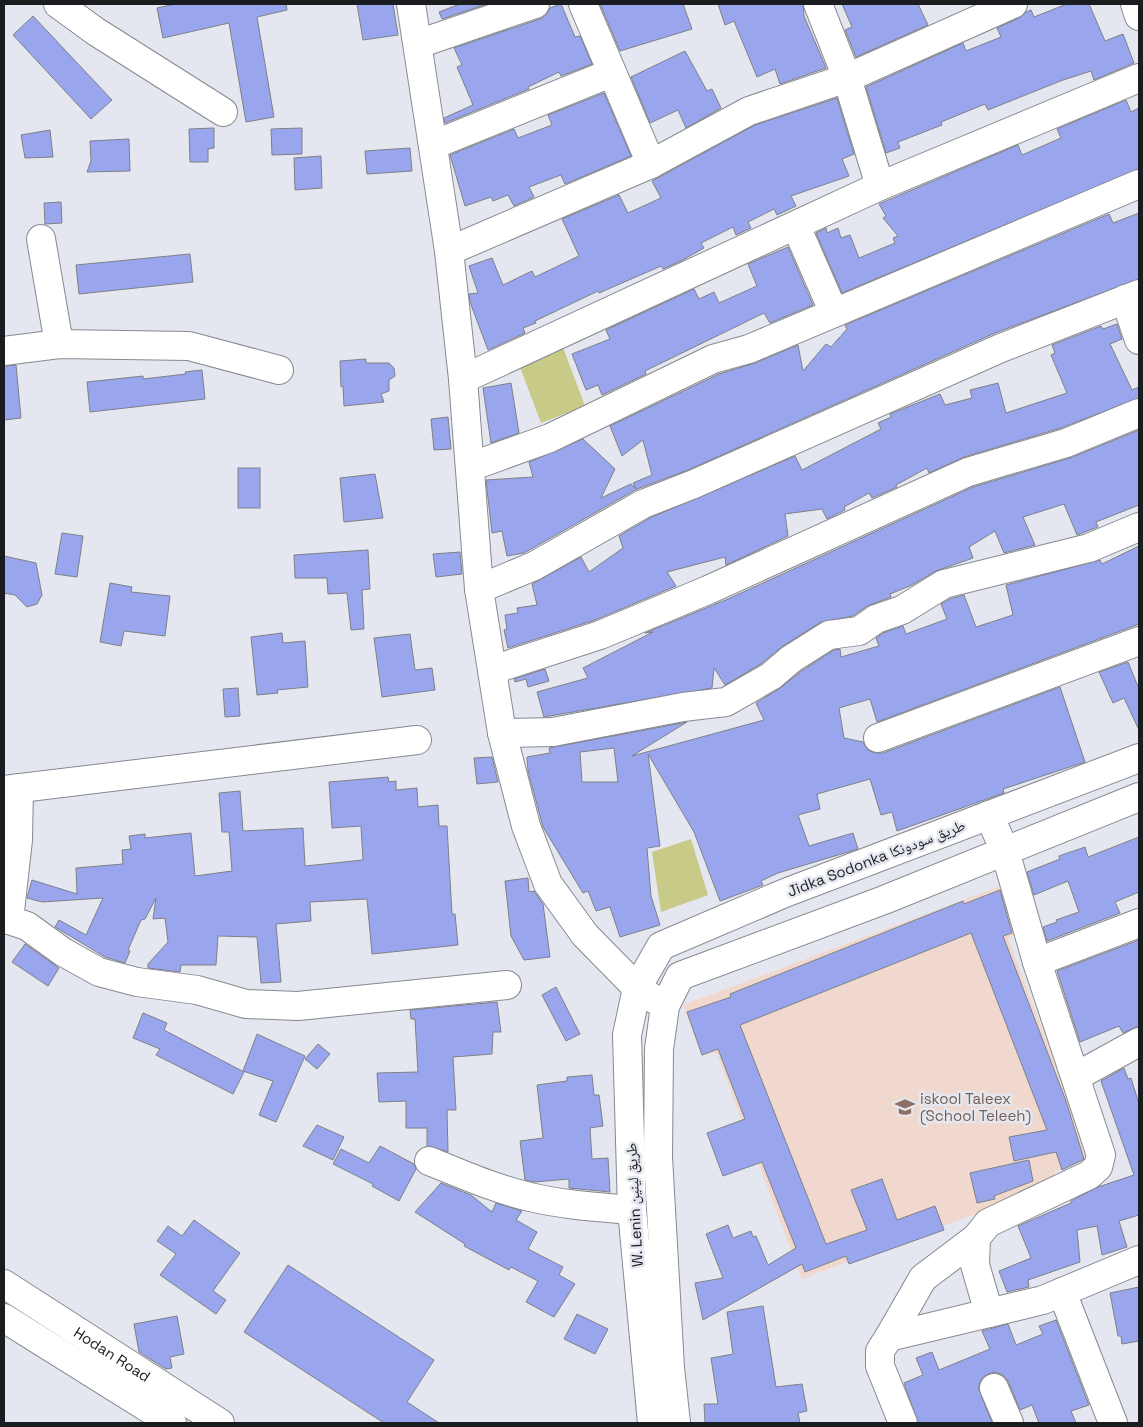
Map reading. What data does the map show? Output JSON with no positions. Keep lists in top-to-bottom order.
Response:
{
  "streets": {
    "street": ["Jidka Sodonka طريق سودونكا", "W. Lenin طريق لينين", "Hodan Road"]
  },
  "crossings": [
    ["Jidka Sodonka طريق سودونكا", "W. Lenin طريق لينين"]
  ],
  "places": {
    "school or university": ["iskool Taleex (School Teleeh)"]
  }
}
